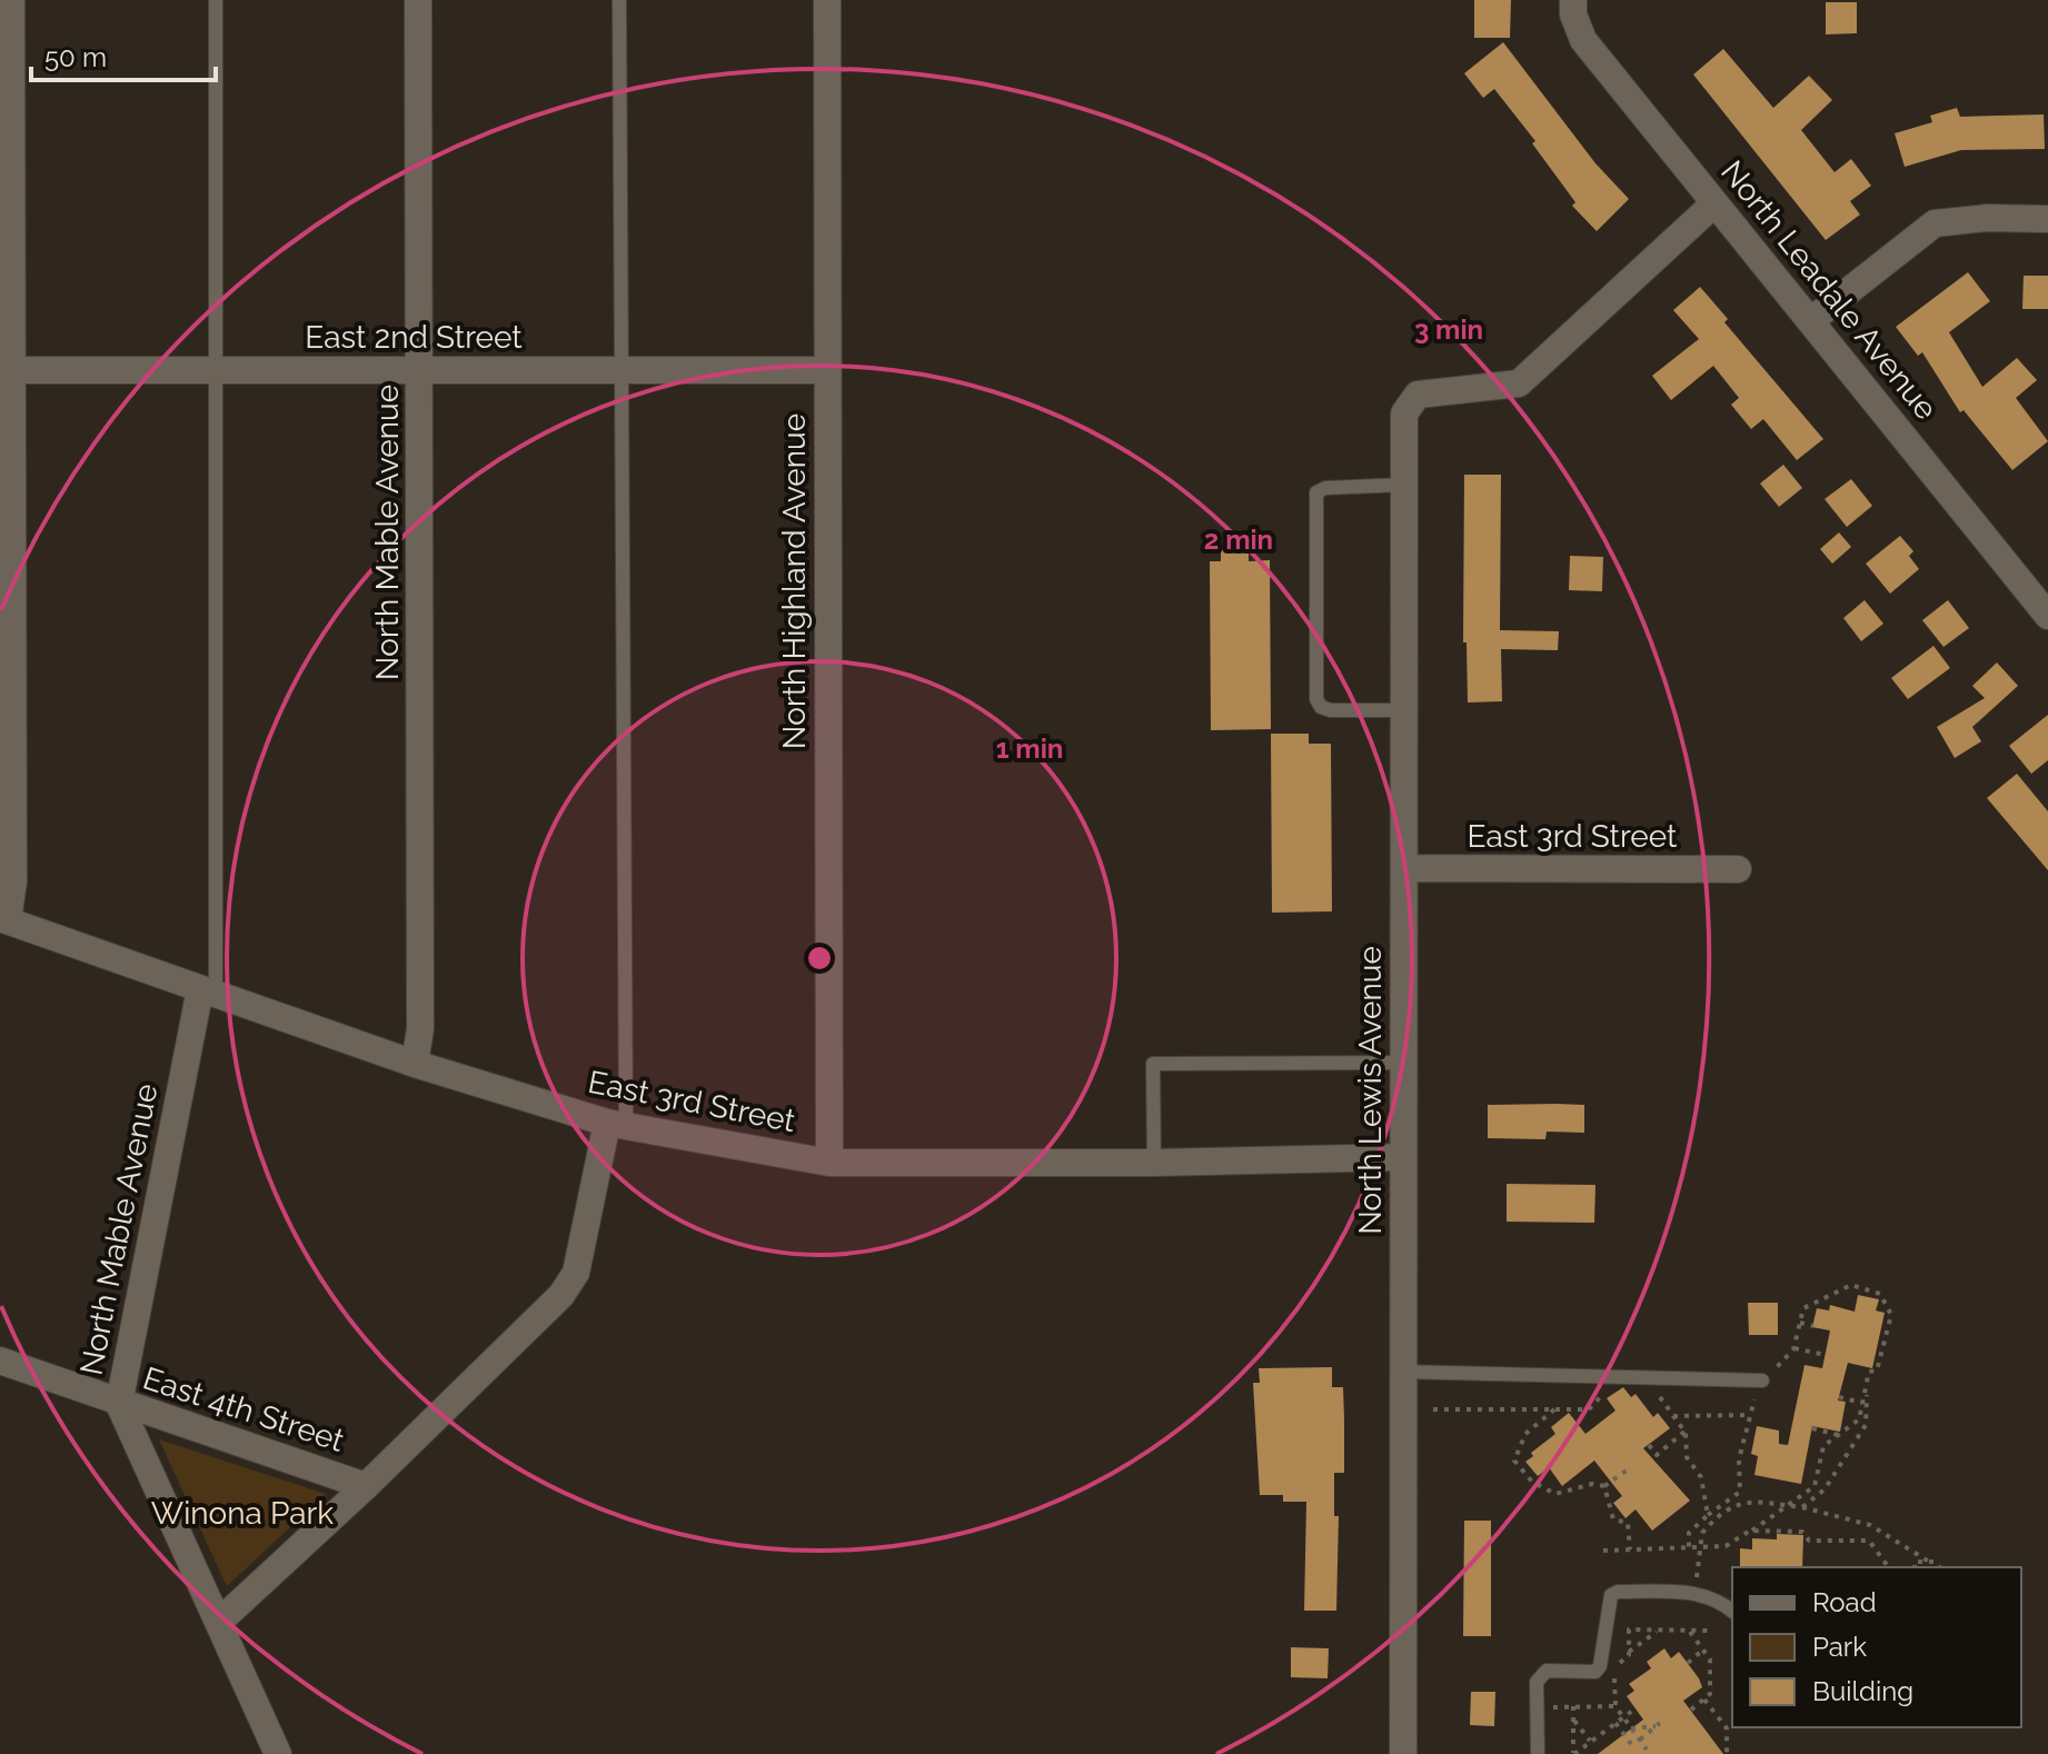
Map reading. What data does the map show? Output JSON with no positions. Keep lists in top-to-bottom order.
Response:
{
  "streets": {
    "street": [
      "North Leadale Avenue",
      "East 2nd Street",
      "North Mable Avenue",
      "North Highland Avenue",
      "East 3rd Street",
      "North Lewis Avenue",
      "East 4th Street"
    ]
  },
  "crossings": [
    ["North Leadale Avenue", "North Lewis Avenue"],
    ["East 2nd Street", "North Mable Avenue"],
    ["East 2nd Street", "North Highland Avenue"],
    ["North Mable Avenue", "East 3rd Street"],
    ["North Mable Avenue", "East 4th Street"],
    ["North Highland Avenue", "East 3rd Street"],
    ["East 3rd Street", "North Lewis Avenue"]
  ],
  "parks": ["Winona Park"],
  "legend": ["Road", "Park", "Building"],
  "scale_bar": "50 m",
  "rings": ["3 min", "2 min", "1 min"]
}
